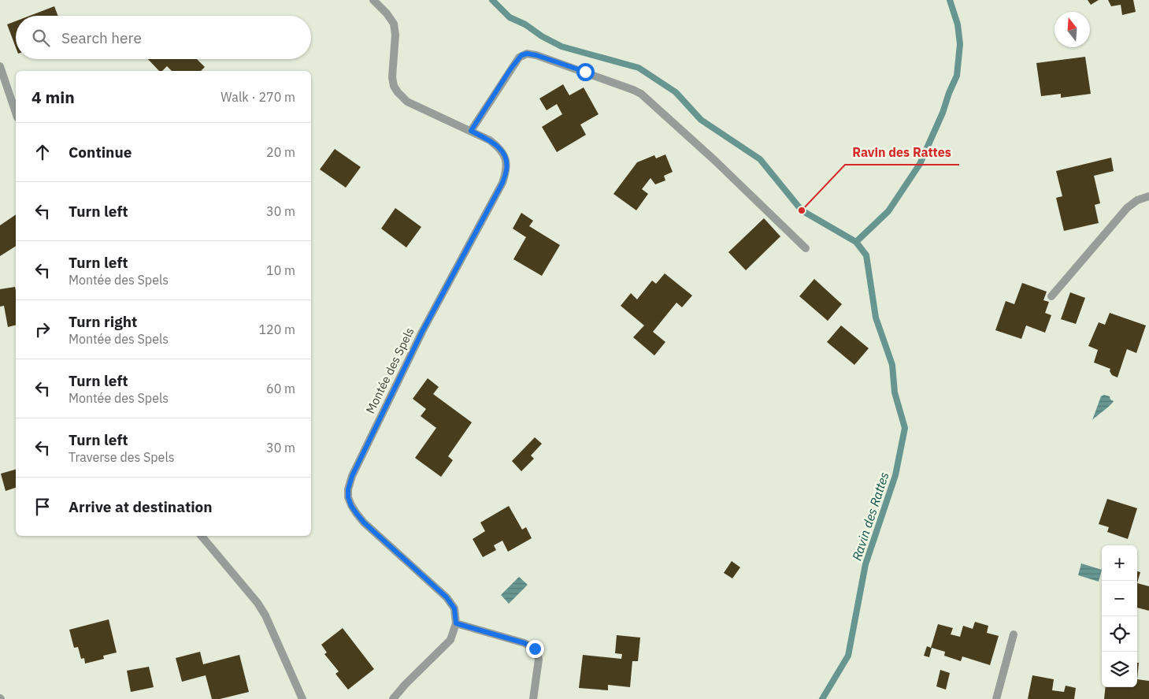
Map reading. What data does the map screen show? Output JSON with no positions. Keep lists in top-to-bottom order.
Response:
{
  "streets": {
    "street": ["Montée des Spels"]
  },
  "water": ["Ravin des Rattes"],
  "places": ["Ravin des Rattes"],
  "north": "top",
  "page": {
    "search": "Search here",
    "heading": ["4 min", "Walk · 270 m"],
    "list": [
      ["Continue", "20 m"],
      ["Turn left", "30 m"],
      ["Turn left", "Montée des Spels", "10 m"],
      ["Turn right", "Montée des Spels", "120 m"],
      ["Turn left", "Montée des Spels", "60 m"],
      ["Turn left", "Traverse des Spels", "30 m"],
      "Arrive at destination"
    ],
    "map_buttons": ["+", "−"]
  }
}
